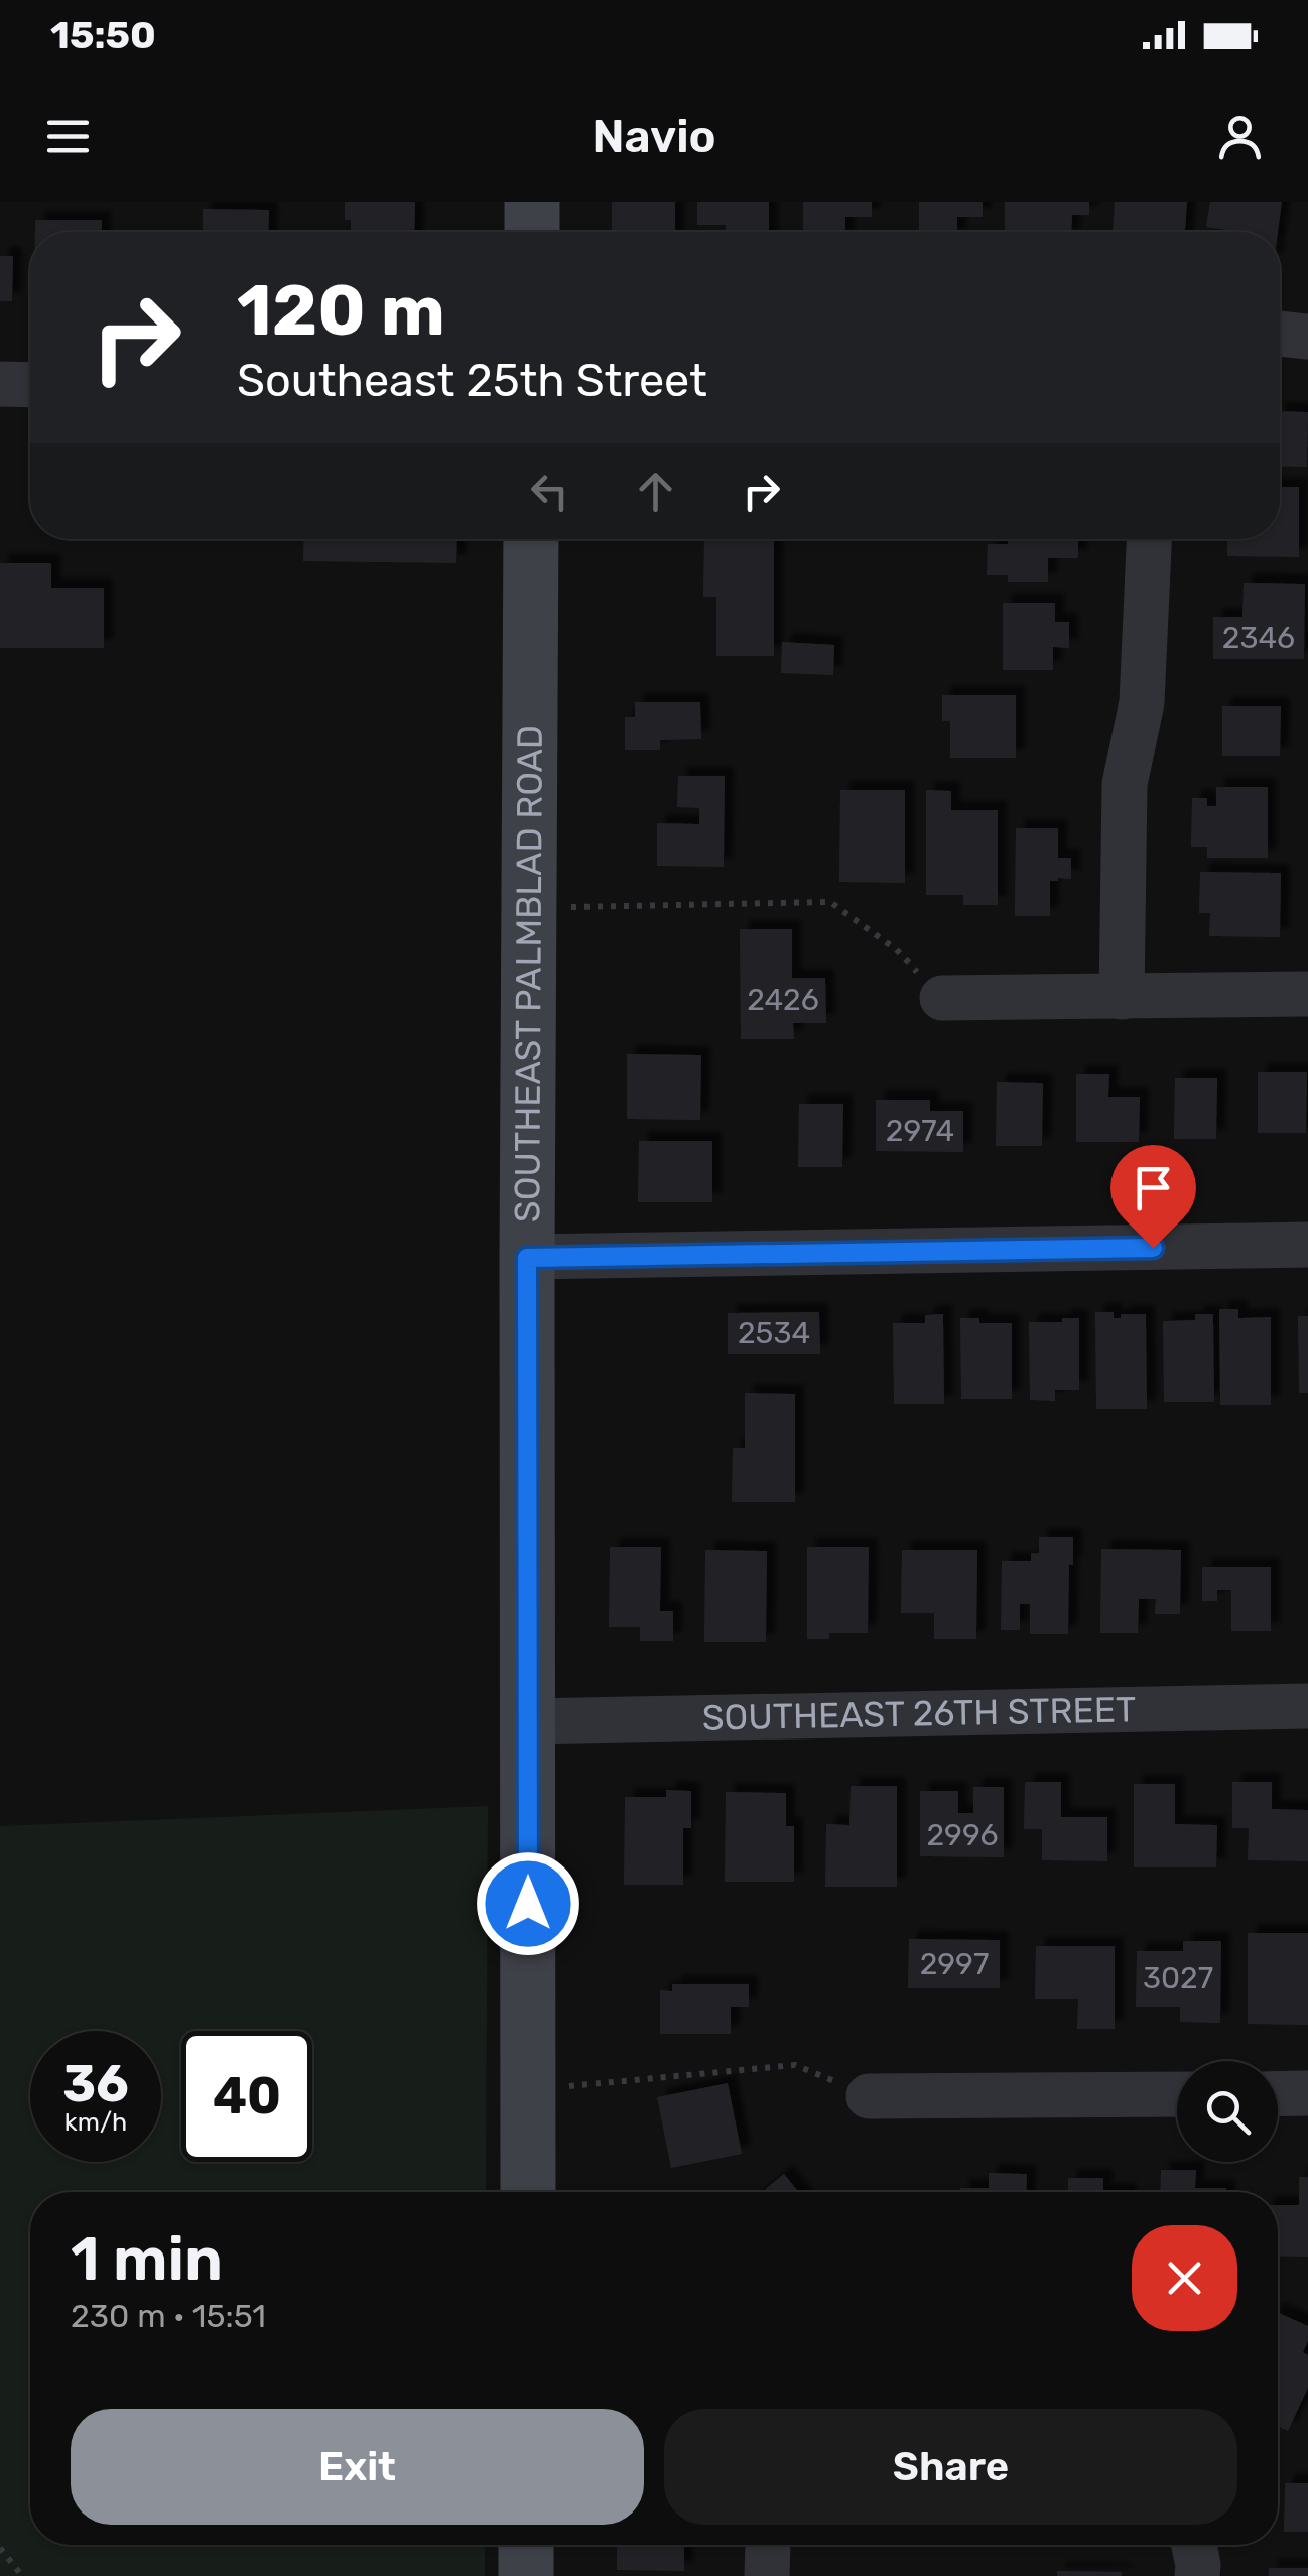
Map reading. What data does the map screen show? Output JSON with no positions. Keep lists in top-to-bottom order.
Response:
{
  "streets": {
    "street": ["SOUTHEAST PALMBLAD ROAD", "SOUTHEAST 26TH STREET"]
  },
  "crossings": [
    ["SOUTHEAST PALMBLAD ROAD", "SOUTHEAST 26TH STREET"]
  ],
  "house_numbers": [
    "2346",
    "2426",
    "2974",
    "2534",
    "2996",
    "2997",
    "3027"
  ],
  "page": {
    "status": "15:50",
    "header": "Navio",
    "turn": ["120 m", "Southeast 25th Street"],
    "speed": "36 km/h",
    "limit": "40",
    "heading": ["1 min", "230 m · 15:51"],
    "buttons": ["Exit", "Share"]
  }
}
